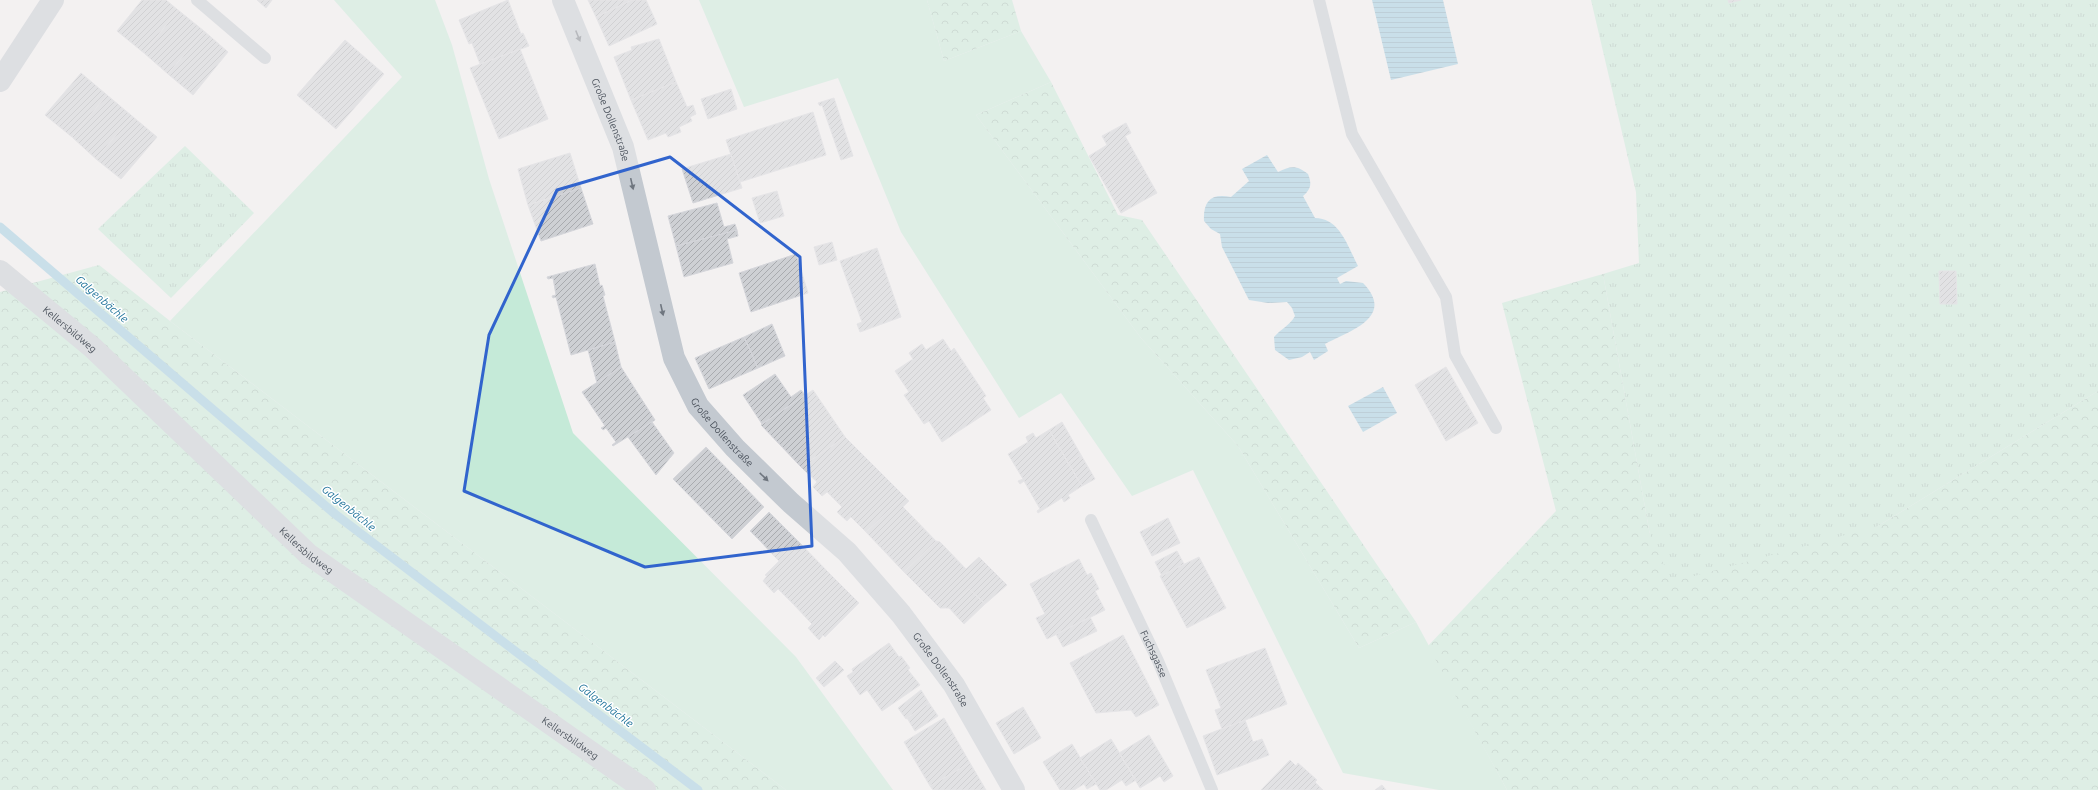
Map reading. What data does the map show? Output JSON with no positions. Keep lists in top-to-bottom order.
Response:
{
  "streets": {
    "street": ["Große Dollenstraße", "Kellersbildweg"],
    "lane": ["Fuchsgasse"]
  },
  "one_way": ["Große Dollenstraße"],
  "water": ["Galgenbächle"]
}
